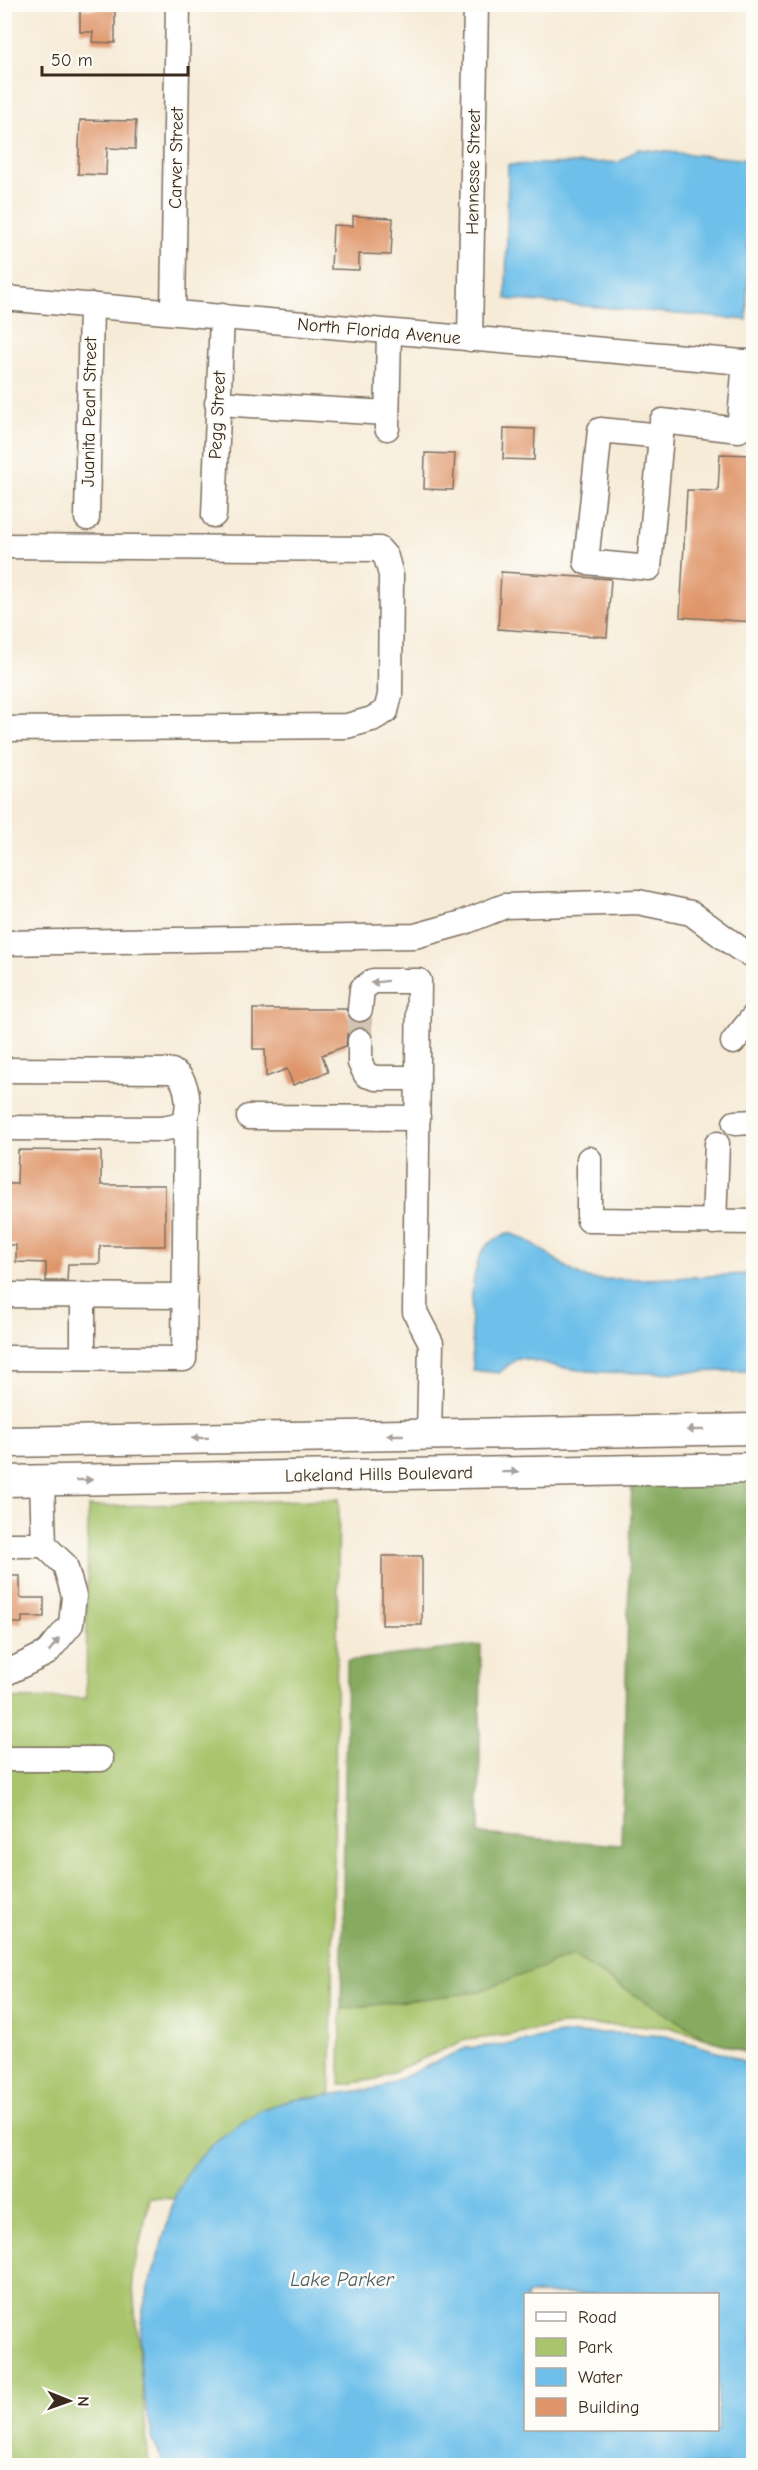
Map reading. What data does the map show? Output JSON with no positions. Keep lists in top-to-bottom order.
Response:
{
  "streets": {
    "main road": ["Lakeland Hills Boulevard"],
    "street": [
      "Carver Street",
      "Hennesse Street",
      "North Florida Avenue",
      "Juanita Pearl Street",
      "Pegg Street"
    ]
  },
  "crossings": [
    ["Carver Street", "North Florida Avenue"],
    ["Hennesse Street", "North Florida Avenue"],
    ["North Florida Avenue", "Juanita Pearl Street"],
    ["North Florida Avenue", "Pegg Street"]
  ],
  "water": ["Lake Parker"],
  "legend": [
    "Road",
    "Park",
    "Water",
    "Building"
  ],
  "scale_bar": "50 m",
  "north": "right"
}
